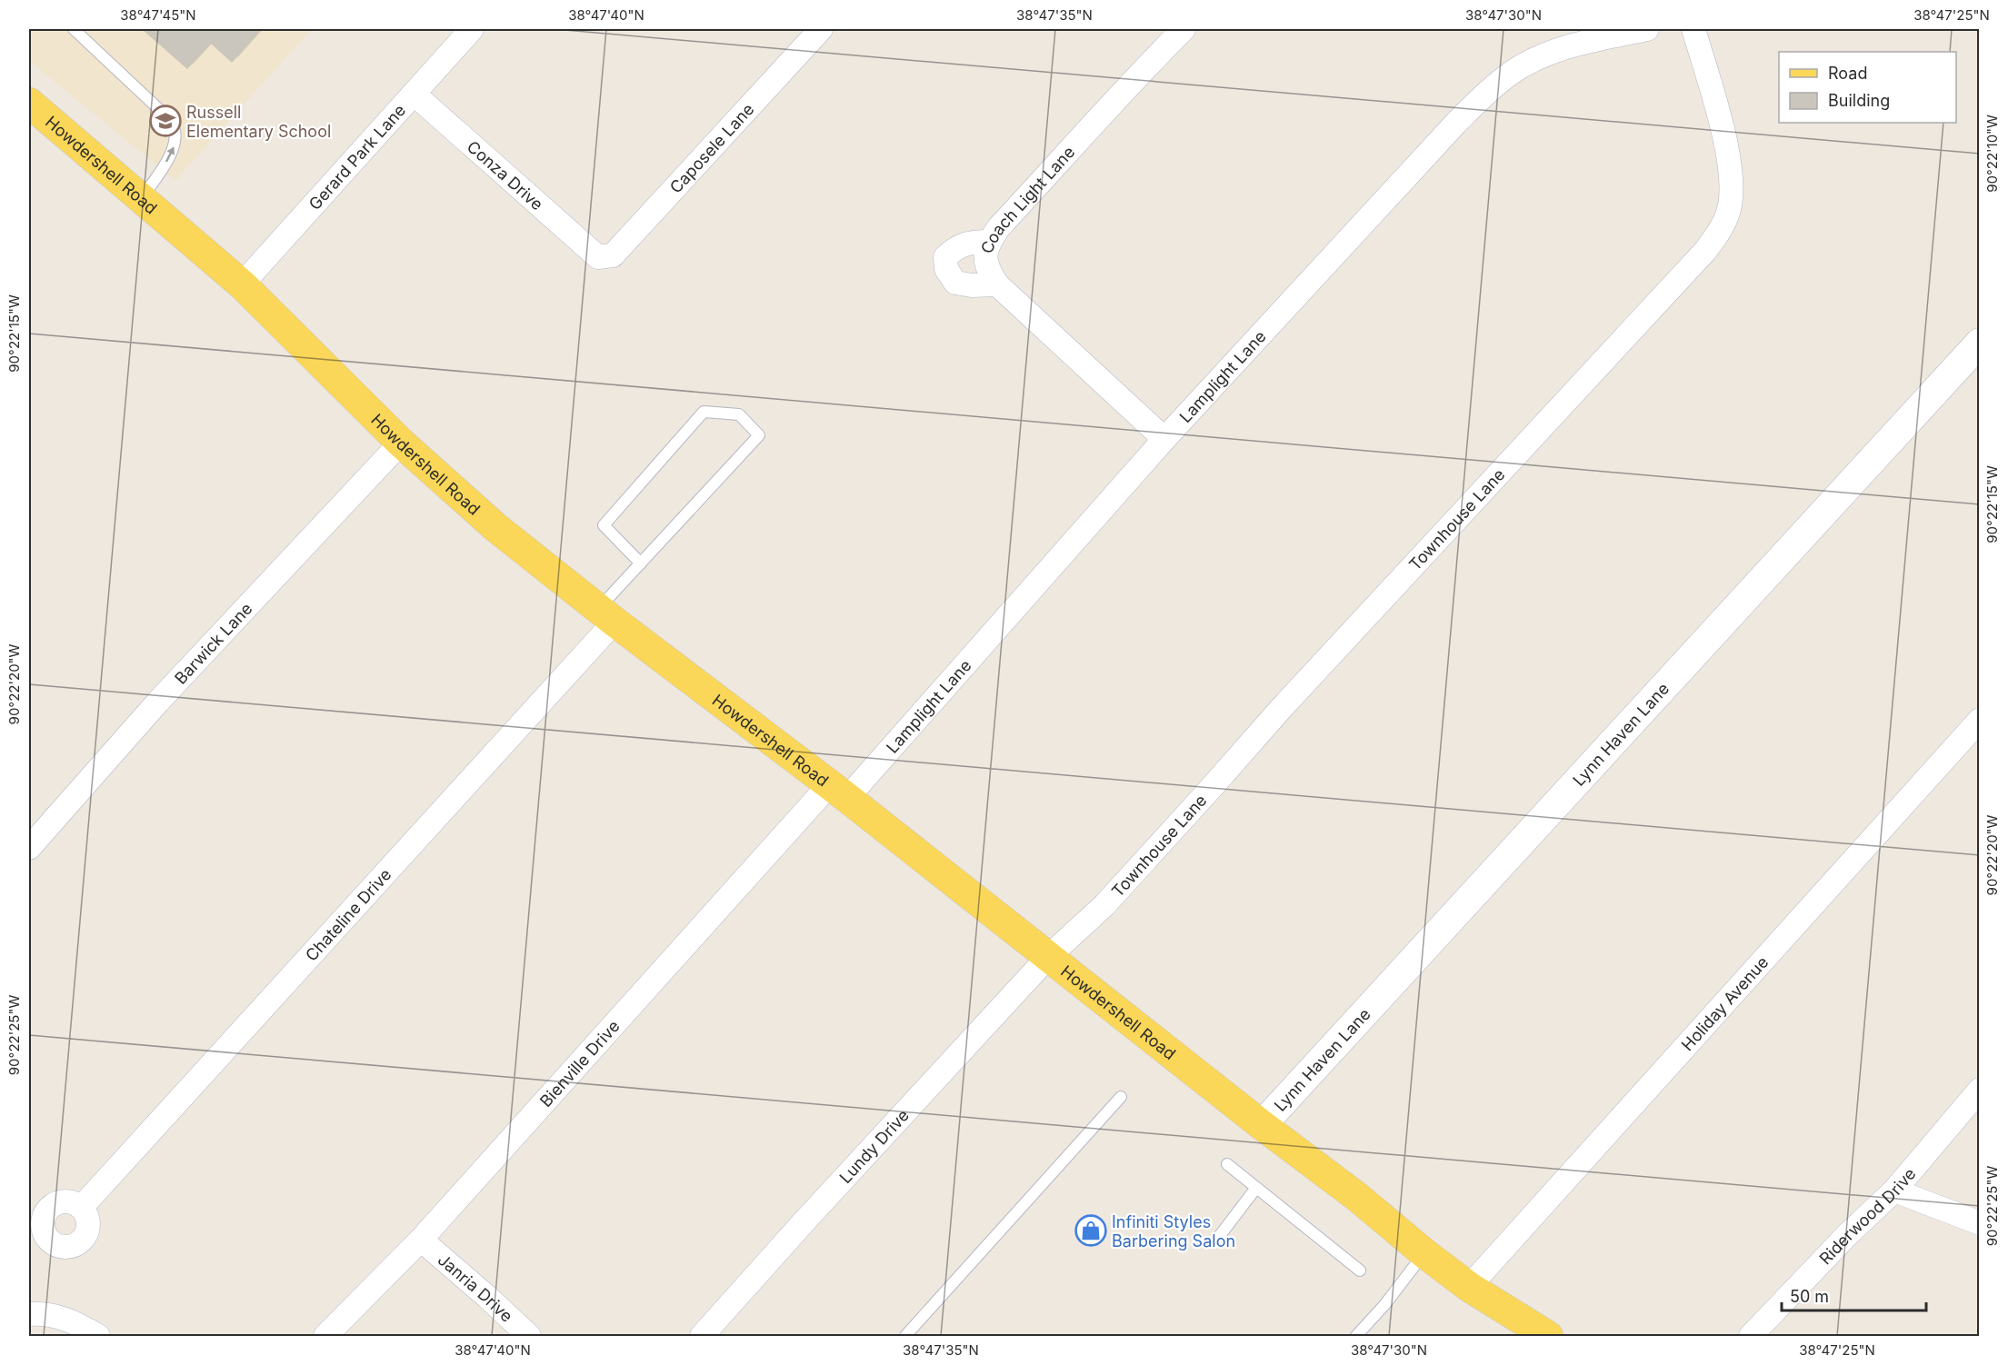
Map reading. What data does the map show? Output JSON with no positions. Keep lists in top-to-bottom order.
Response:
{
  "streets": {
    "main road": ["Howdershell Road"],
    "street": [
      "Caposele Lane",
      "Gerard Park Lane",
      "Conza Drive",
      "Coach Light Lane",
      "Lamplight Lane",
      "Townhouse Lane",
      "Barwick Lane",
      "Lynn Haven Lane",
      "Chateline Drive",
      "Holiday Avenue",
      "Bienville Drive",
      "Lundy Drive",
      "Riderwood Drive",
      "Janria Drive"
    ]
  },
  "crossings": [
    ["Caposele Lane", "Conza Drive"],
    ["Gerard Park Lane", "Howdershell Road"],
    ["Gerard Park Lane", "Conza Drive"],
    ["Howdershell Road", "Lamplight Lane"],
    ["Howdershell Road", "Townhouse Lane"],
    ["Howdershell Road", "Barwick Lane"],
    ["Howdershell Road", "Lynn Haven Lane"],
    ["Howdershell Road", "Chateline Drive"],
    ["Howdershell Road", "Holiday Avenue"],
    ["Howdershell Road", "Bienville Drive"],
    ["Howdershell Road", "Lundy Drive"],
    ["Coach Light Lane", "Lamplight Lane"],
    ["Lamplight Lane", "Bienville Drive"],
    ["Townhouse Lane", "Lundy Drive"],
    ["Bienville Drive", "Janria Drive"]
  ],
  "places": {
    "school or university": ["Russell Elementary School"],
    "shop": ["Infiniti Styles Barbering Salon"]
  },
  "legend": ["Road", "Building"],
  "scale_bar": "50 m",
  "coordinates": [
    "38°47'45\"N",
    "38°47'40\"N",
    "38°47'35\"N",
    "38°47'30\"N",
    "38°47'25\"N",
    "90°22'10\"W",
    "90°22'15\"W",
    "90°22'20\"W",
    "90°22'25\"W"
  ]
}
